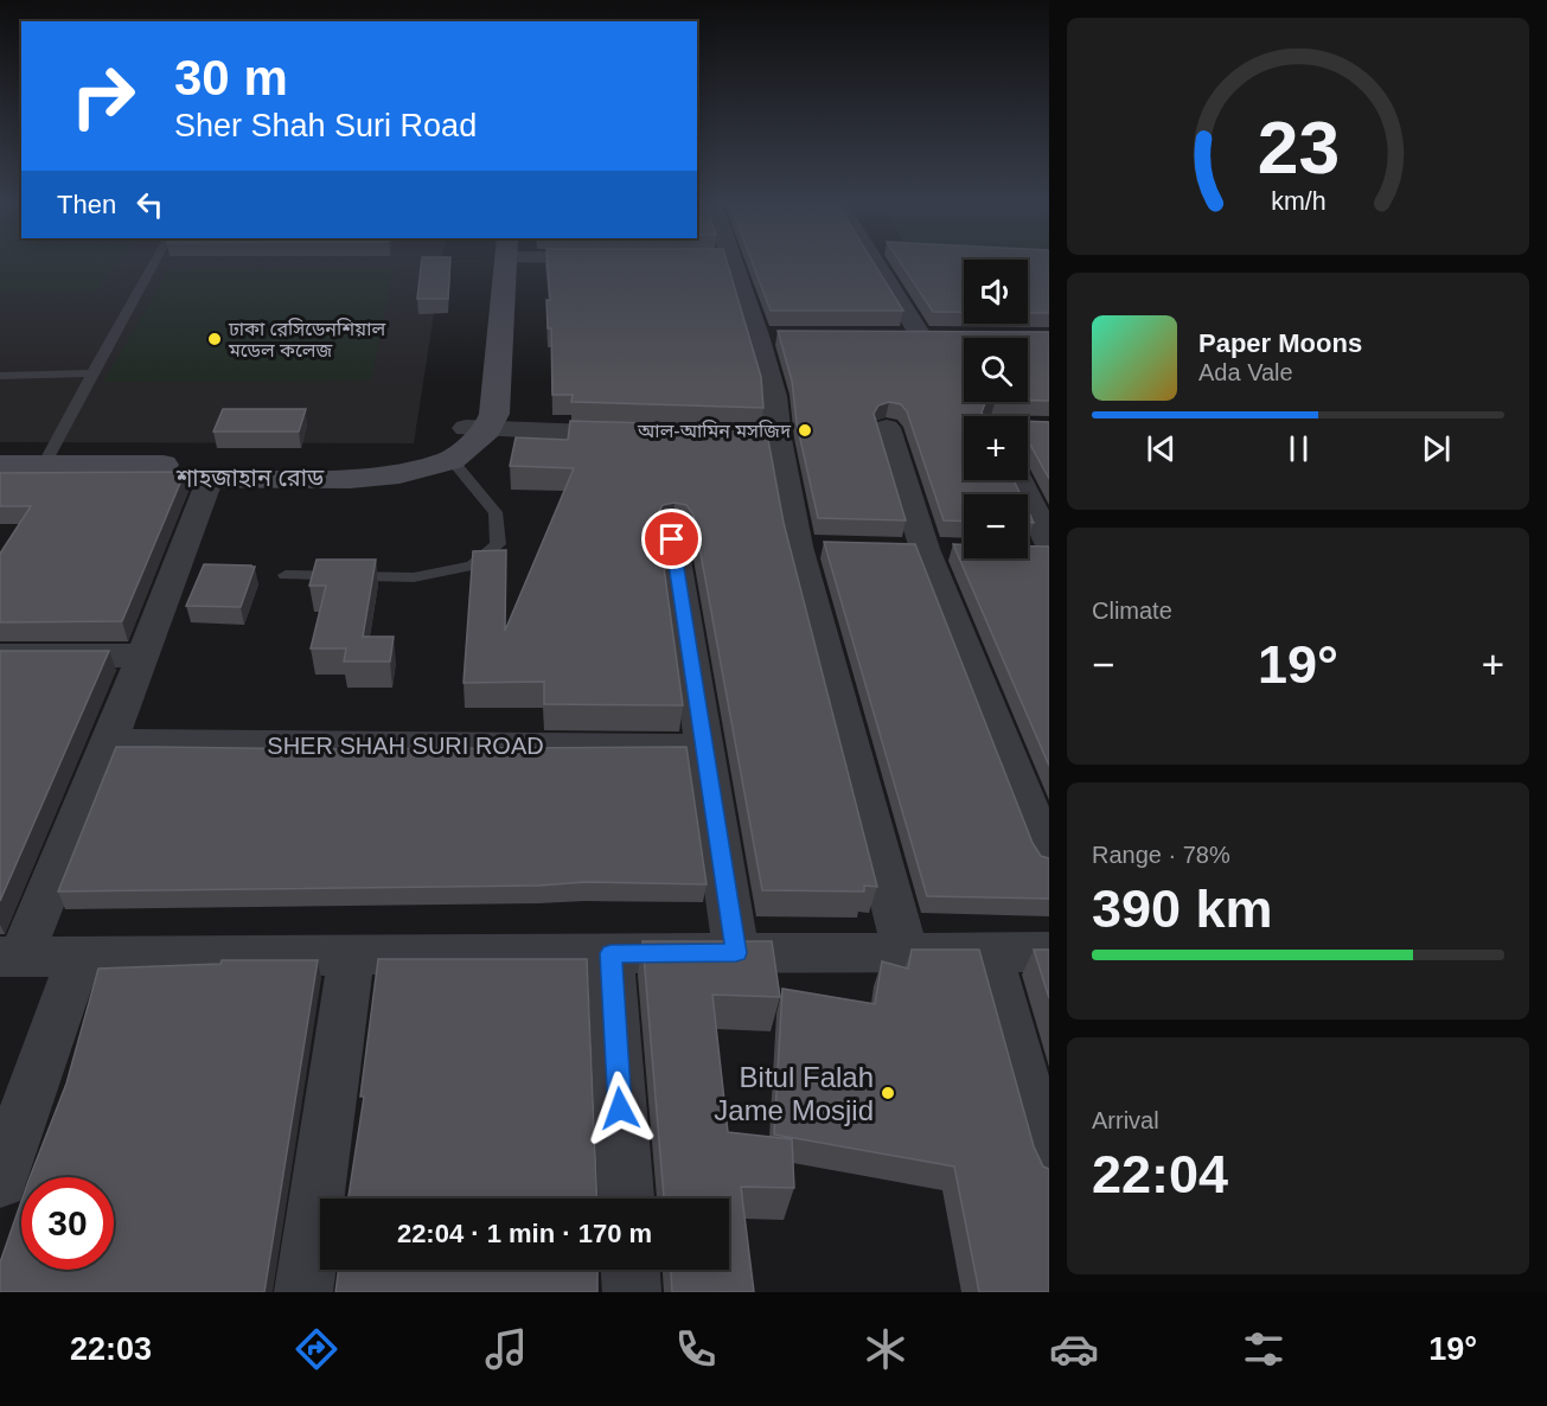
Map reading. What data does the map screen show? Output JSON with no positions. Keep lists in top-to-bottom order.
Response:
{
  "streets": {
    "street": ["শাহজাহান রোড", "SHER SHAH SURI ROAD"]
  },
  "places": ["ঢাকা রেসিডেনশিয়াল মডেল কলেজ", "আল-আমিন মসজিদ", "Bitul Falah Jame Mosjid"],
  "page": {
    "turn": ["30 m", "Sher Shah Suri Road"],
    "then": "Then",
    "map_buttons": ["+", "−"],
    "song": ["Paper Moons", "Ada Vale"],
    "tile": [
      "Climate",
      ["Range · 78%", "390 km"],
      ["Arrival", "22:04"]
    ],
    "heat": ["−", "19°", "+"],
    "limit": "30",
    "trip": "22:04 · 1 min · 170 m",
    "tabs": ["22:03", "19°"],
    "gauge": ["23", "km/h"]
  }
}
